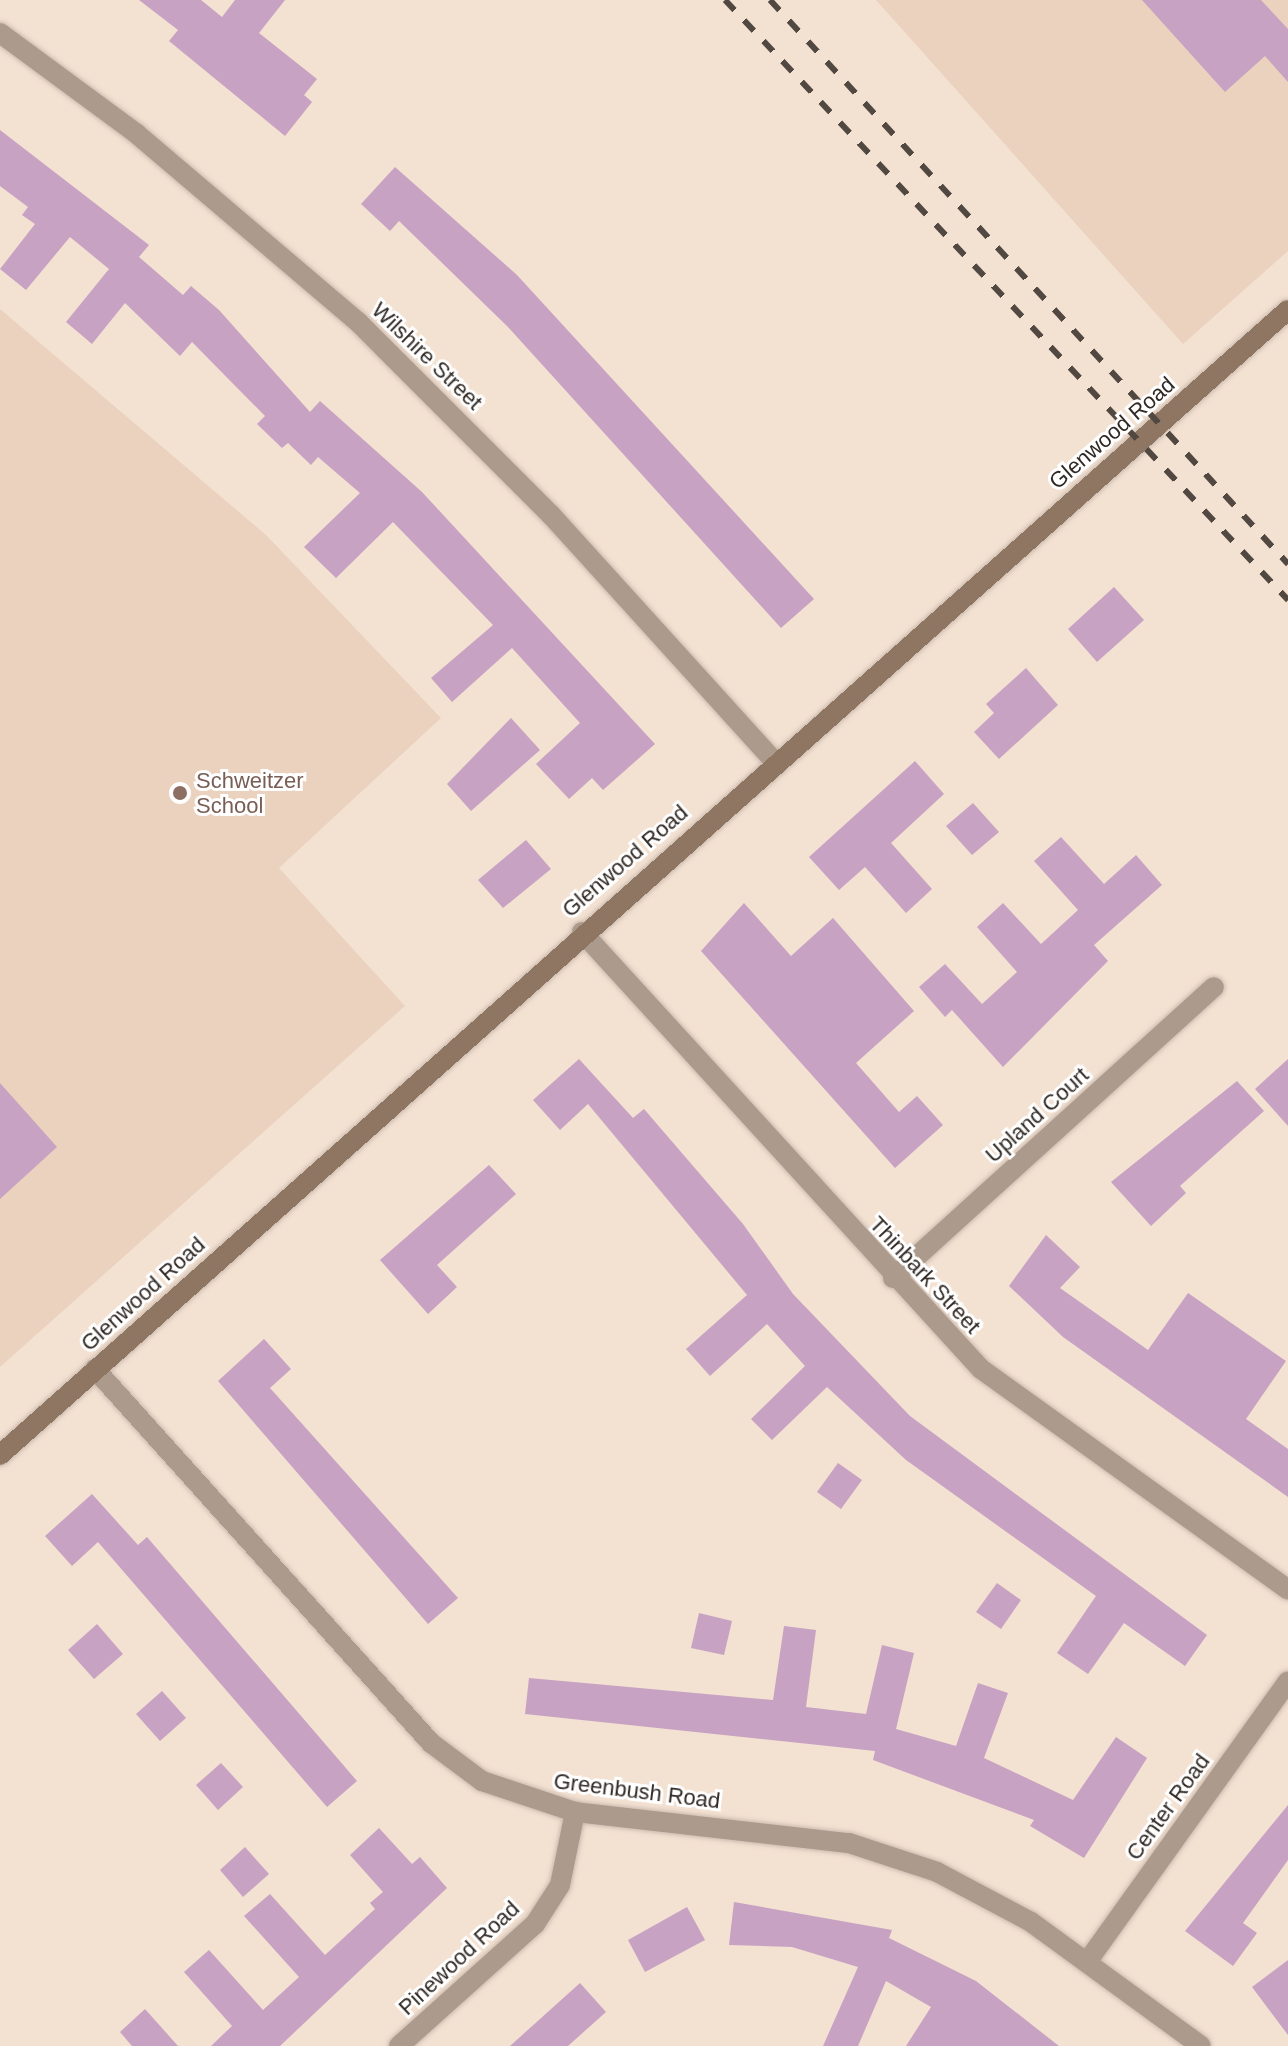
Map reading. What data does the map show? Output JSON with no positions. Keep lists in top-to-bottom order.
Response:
{
  "streets": {
    "street": [
      "Wilshire Street",
      "Glenwood Road",
      "Upland Court",
      "Thinbark Street",
      "Greenbush Road",
      "Center Road",
      "Pinewood Road"
    ]
  },
  "crossings": [
    ["Wilshire Street", "Glenwood Road"],
    ["Glenwood Road", "Thinbark Street"],
    ["Glenwood Road", "Greenbush Road"],
    ["Upland Court", "Thinbark Street"],
    ["Greenbush Road", "Center Road"],
    ["Greenbush Road", "Pinewood Road"]
  ],
  "places": ["Schweitzer School"]
}
